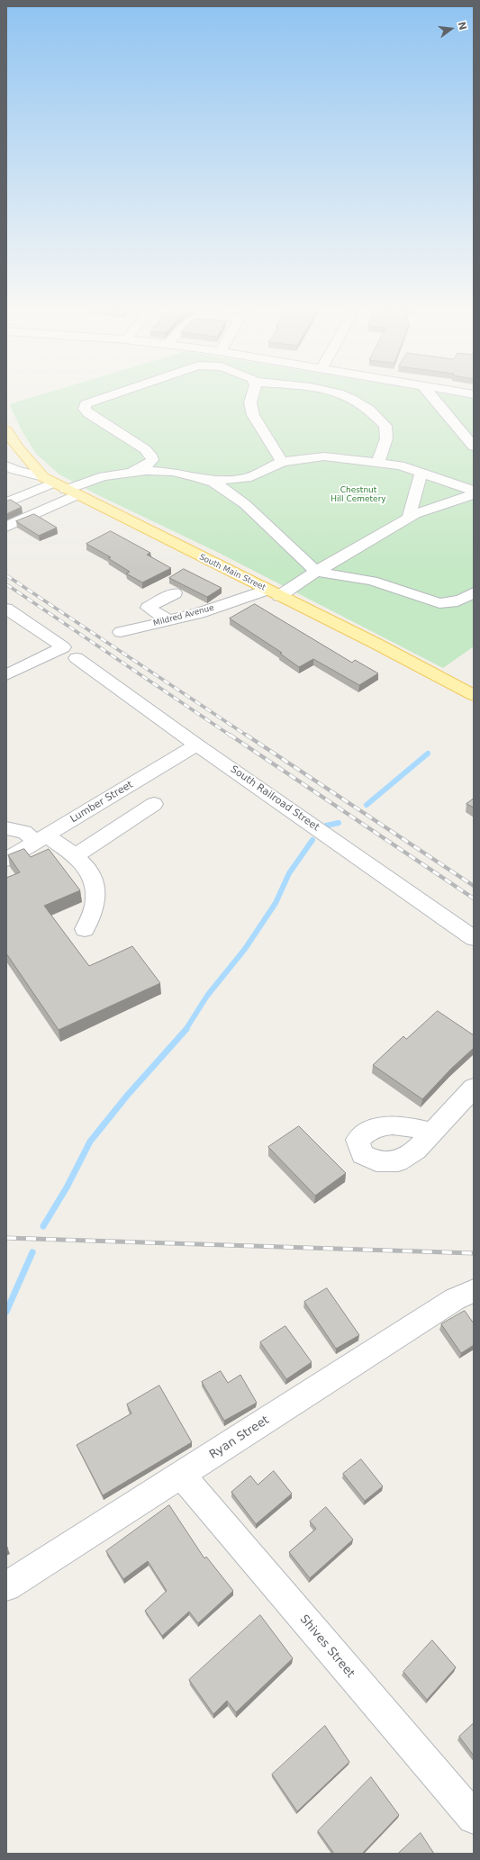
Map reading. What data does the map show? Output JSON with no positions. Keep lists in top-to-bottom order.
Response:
{
  "streets": {
    "main road": ["South Main Street"],
    "street": [
      "Mildred Avenue",
      "South Railroad Street",
      "Lumber Street",
      "Ryan Street",
      "Shives Street"
    ]
  },
  "crossings": [
    ["South Main Street", "Mildred Avenue"],
    ["South Railroad Street", "Lumber Street"],
    ["Ryan Street", "Shives Street"]
  ],
  "parks": ["Chestnut Hill Cemetery"],
  "north": "right"
}
